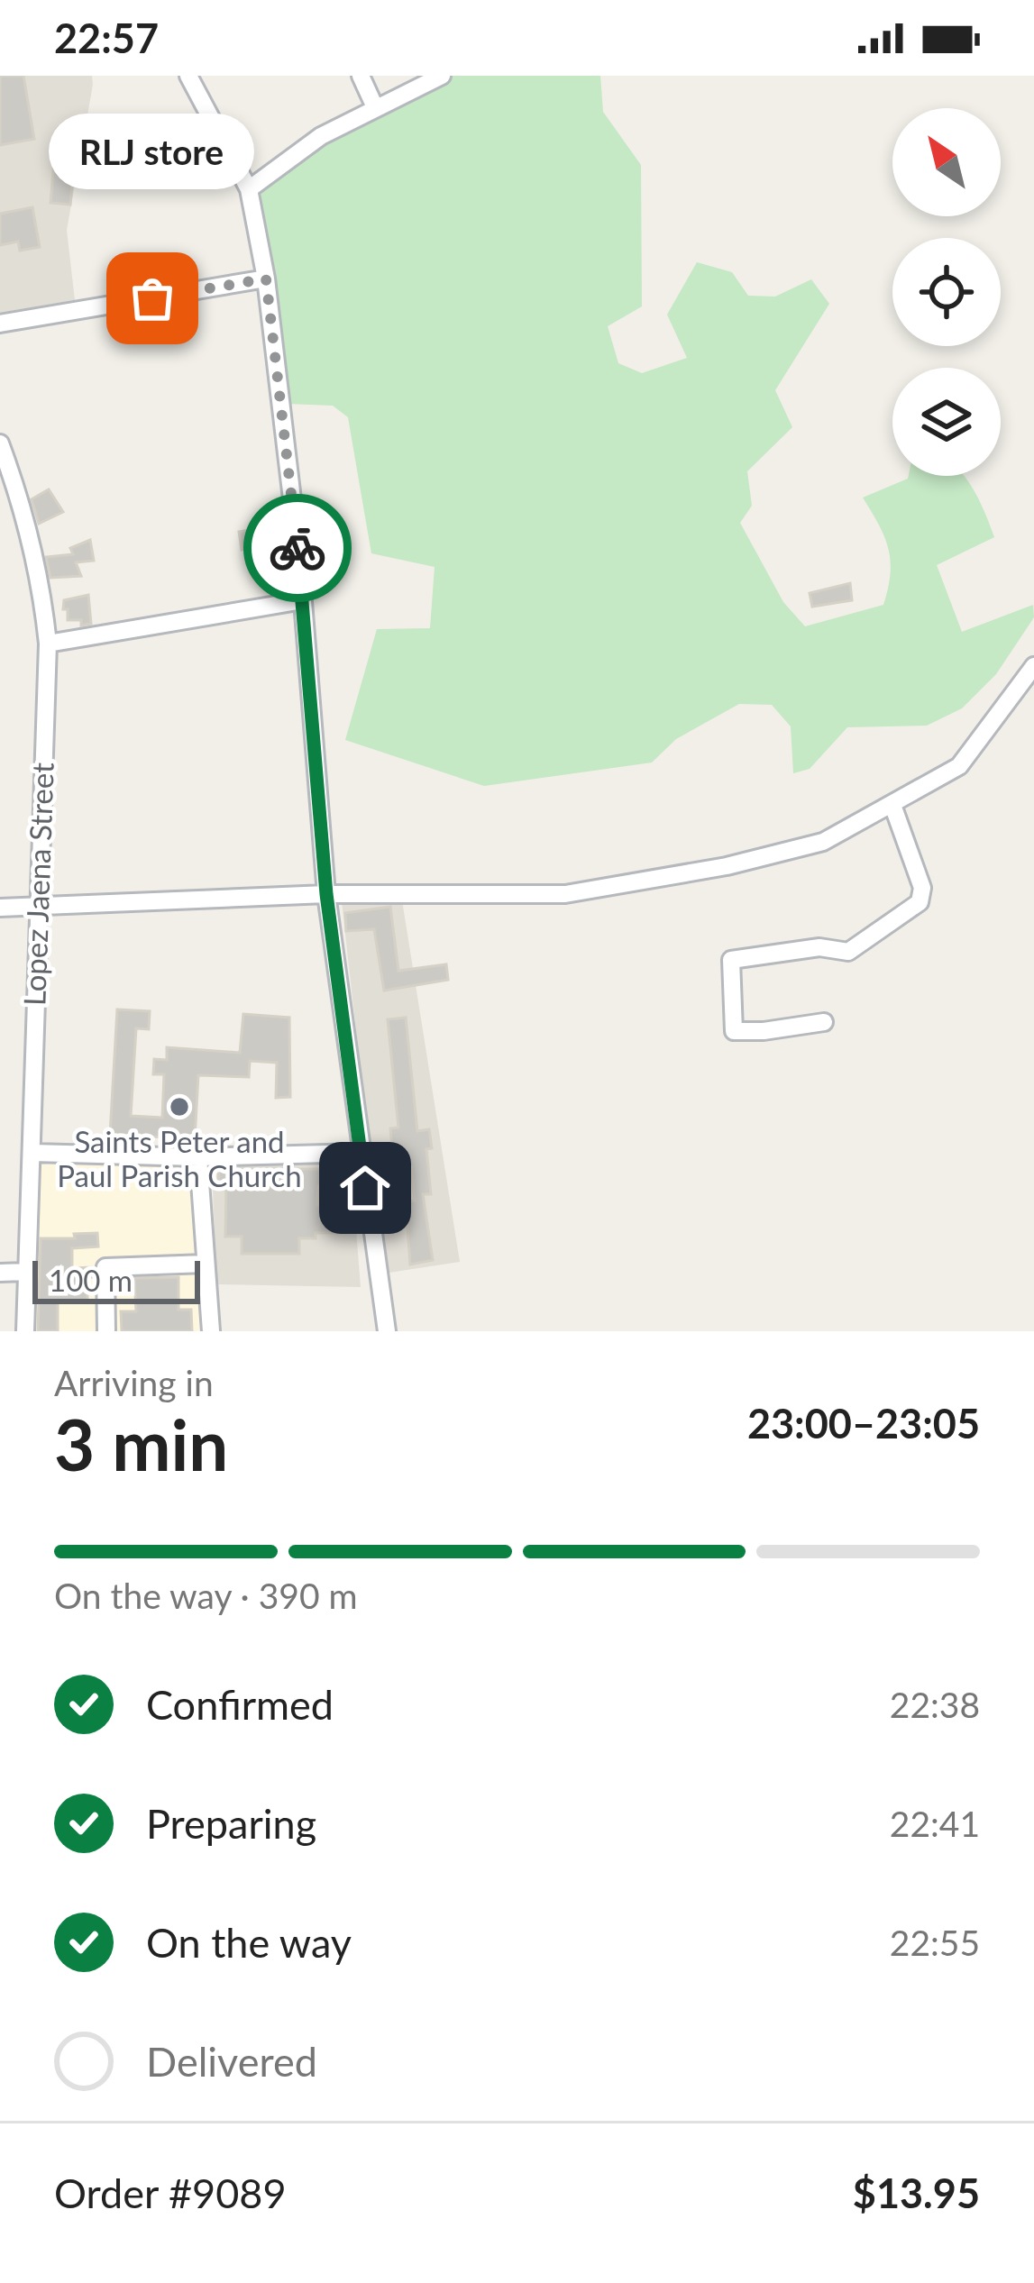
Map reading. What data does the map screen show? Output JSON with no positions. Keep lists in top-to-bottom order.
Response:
{
  "streets": {
    "street": ["Lopez Jaena Street"]
  },
  "places": ["RLJ store", "Saints Peter and Paul Parish Church"],
  "scale_bar": "100 m",
  "north": "top left",
  "page": {
    "status": "22:57",
    "bubble": "RLJ store",
    "scale": "100 m",
    "heading": ["3 min", "Arriving in", "23:00–23:05"],
    "panel": ["Order #9089", "$13.95"],
    "bar": "On the way · 390 m",
    "list": [
      ["Confirmed", "22:38"],
      ["Preparing", "22:41"],
      ["On the way", "22:55"],
      "Delivered"
    ]
  }
}
